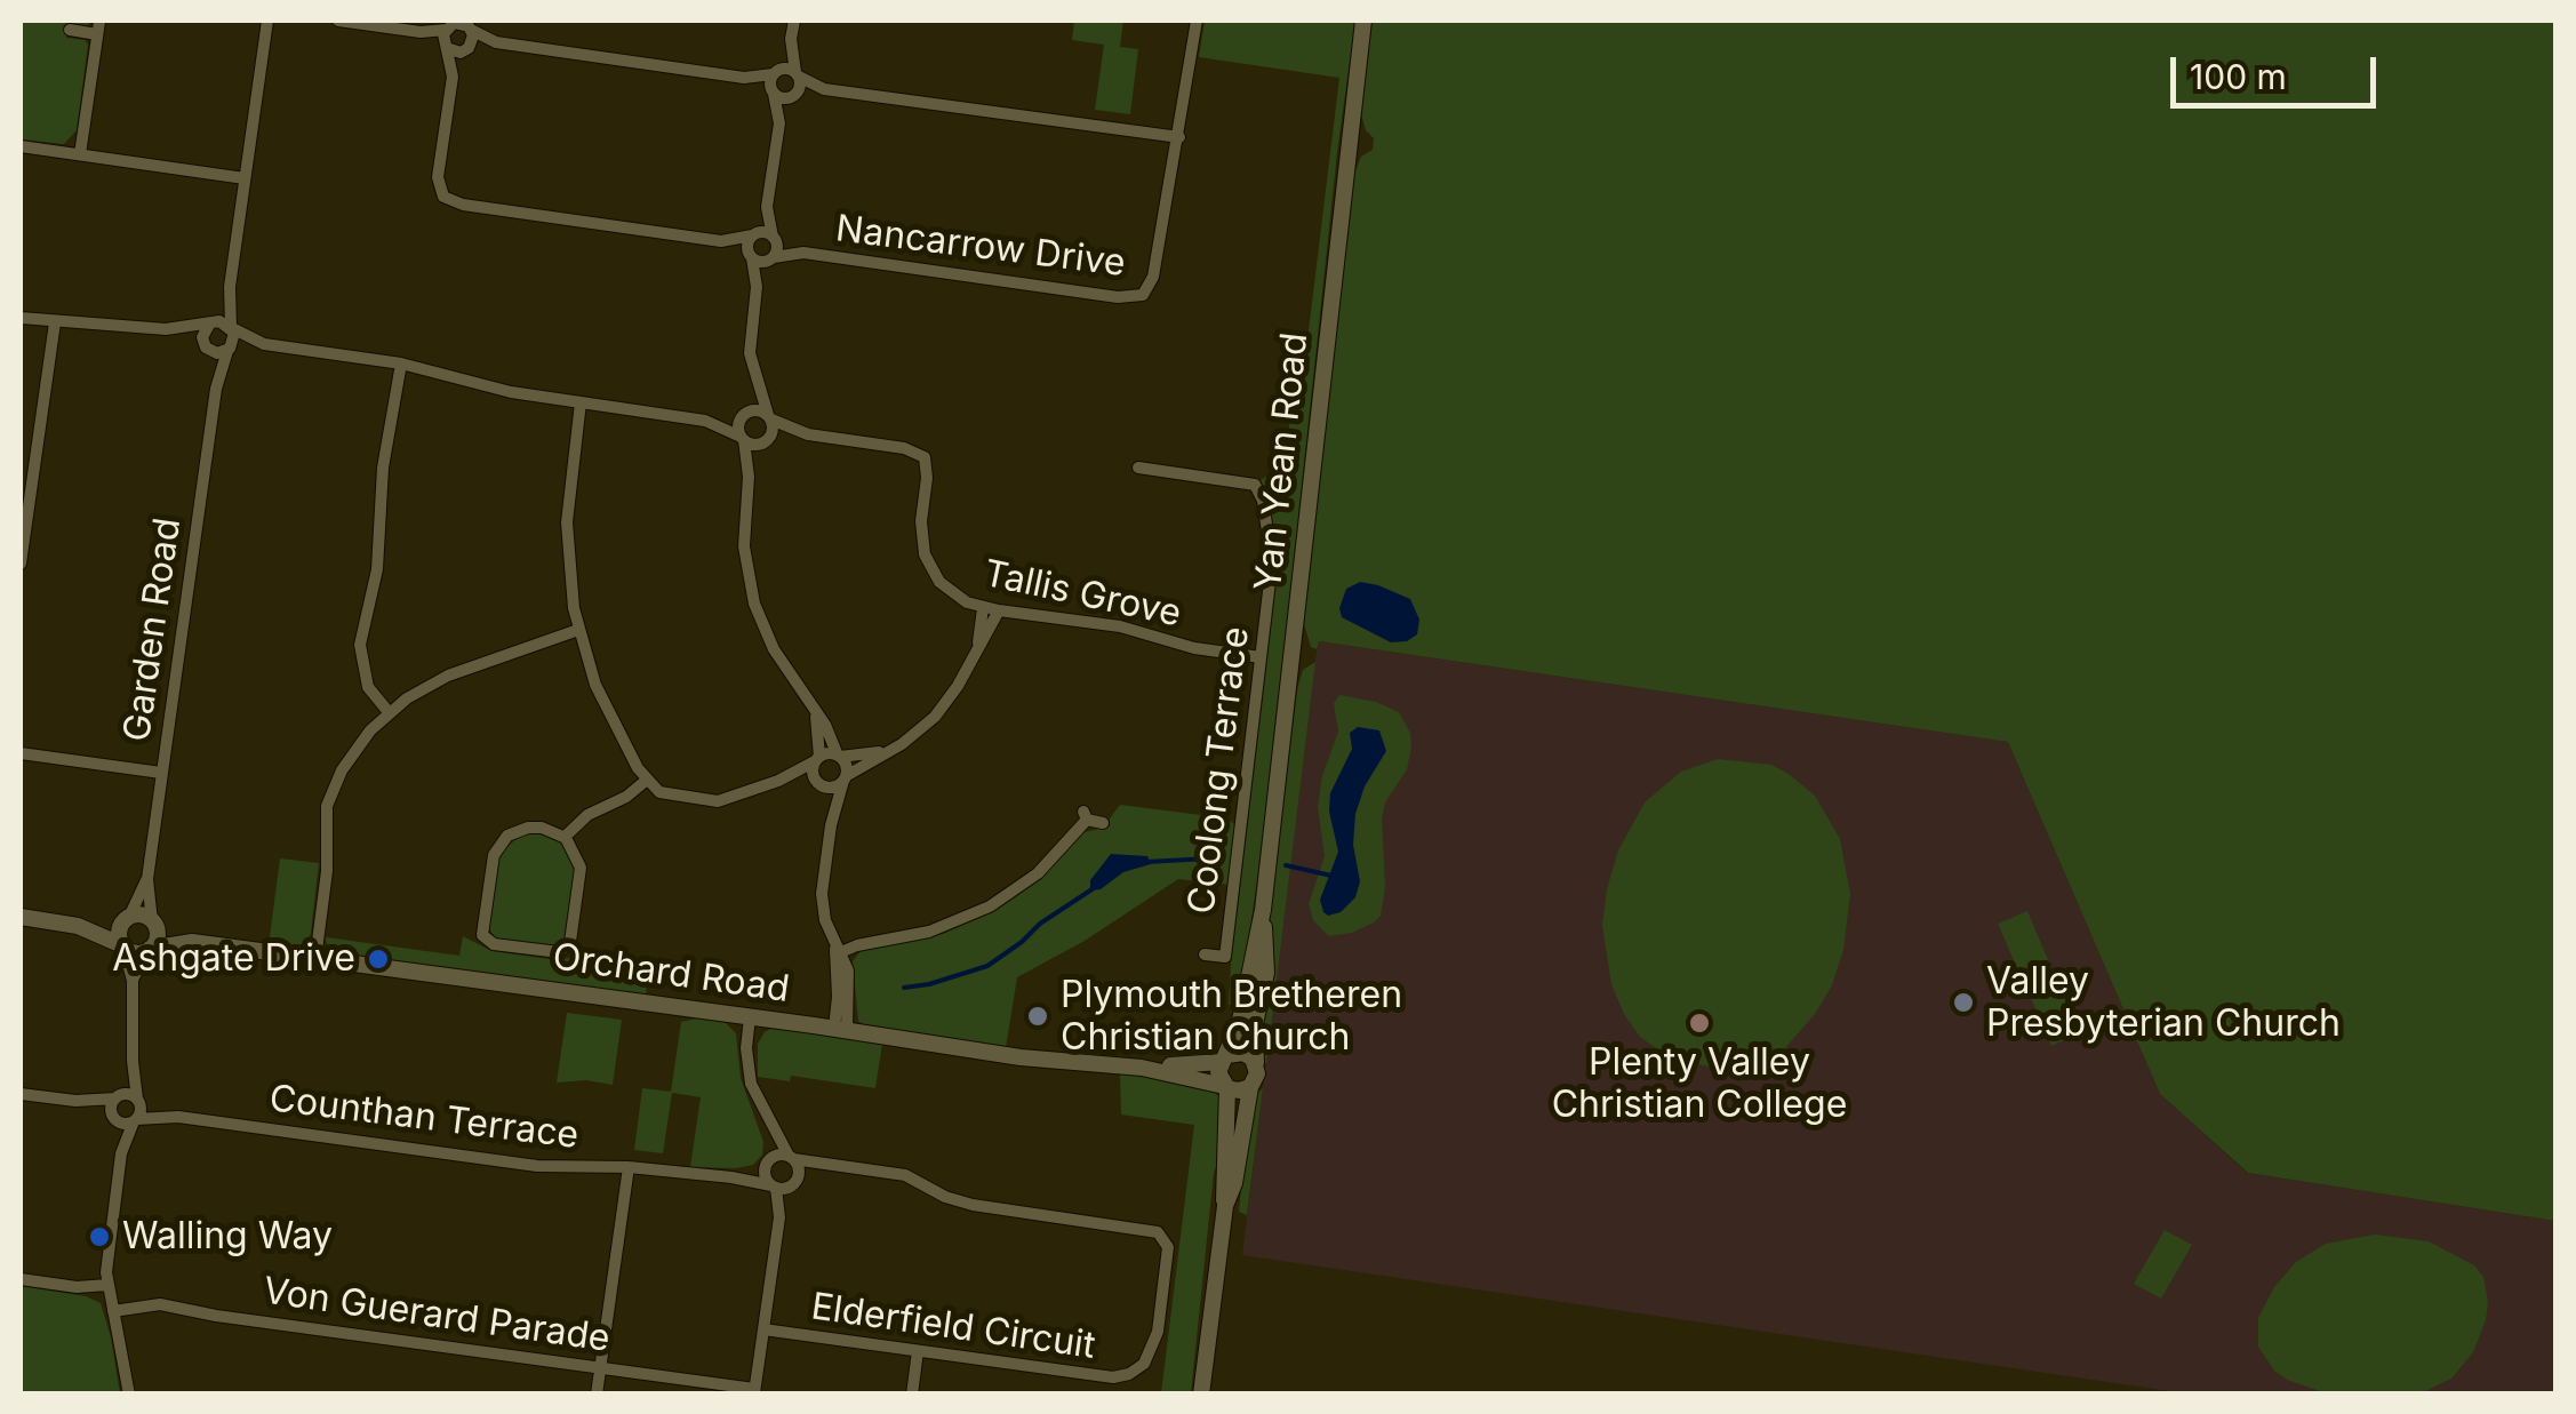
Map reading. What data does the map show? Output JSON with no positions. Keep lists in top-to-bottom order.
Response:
{
  "streets": {
    "main road": ["Yan Yean Road", "Orchard Road"],
    "street": [
      "Nancarrow Drive",
      "Tallis Grove",
      "Garden Road",
      "Coolong Terrace",
      "Counthan Terrace",
      "Von Guerard Parade",
      "Elderfield Circuit"
    ]
  },
  "crossings": [
    ["Yan Yean Road", "Orchard Road"],
    ["Tallis Grove", "Coolong Terrace"],
    ["Garden Road", "Orchard Road"],
    ["Counthan Terrace", "Elderfield Circuit"]
  ],
  "places": [
    "Ashgate Drive",
    "Valley Presbyterian Church",
    "Plymouth Bretheren Christian Church",
    "Plenty Valley Christian College",
    "Walling Way"
  ],
  "scale_bar": "100 m"
}
